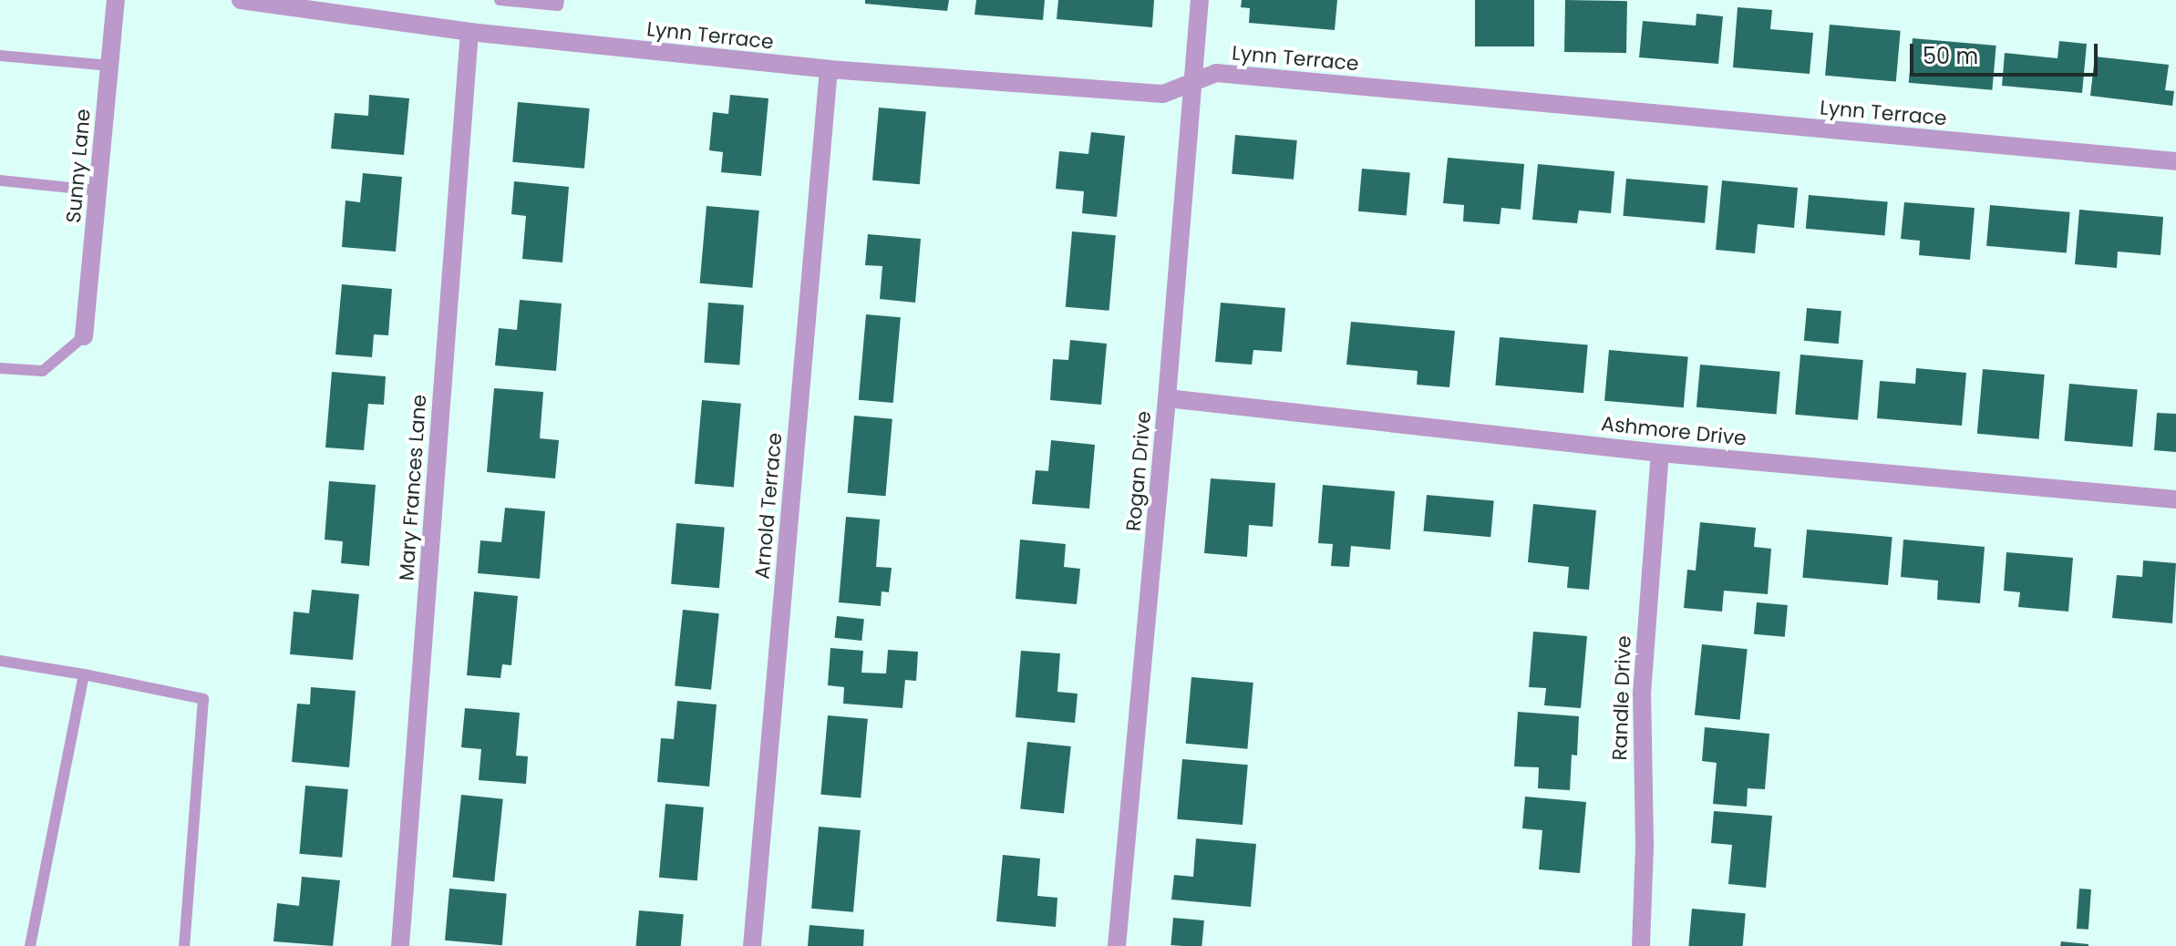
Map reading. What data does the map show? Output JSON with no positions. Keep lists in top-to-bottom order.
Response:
{
  "streets": {
    "street": [
      "Lynn Terrace",
      "Sunny Lane",
      "Ashmore Drive",
      "Rogan Drive",
      "Mary Frances Lane",
      "Arnold Terrace",
      "Randle Drive"
    ]
  },
  "crossings": [
    ["Lynn Terrace", "Rogan Drive"],
    ["Lynn Terrace", "Mary Frances Lane"],
    ["Lynn Terrace", "Arnold Terrace"],
    ["Ashmore Drive", "Rogan Drive"],
    ["Ashmore Drive", "Randle Drive"]
  ],
  "scale_bar": "50 m"
}
